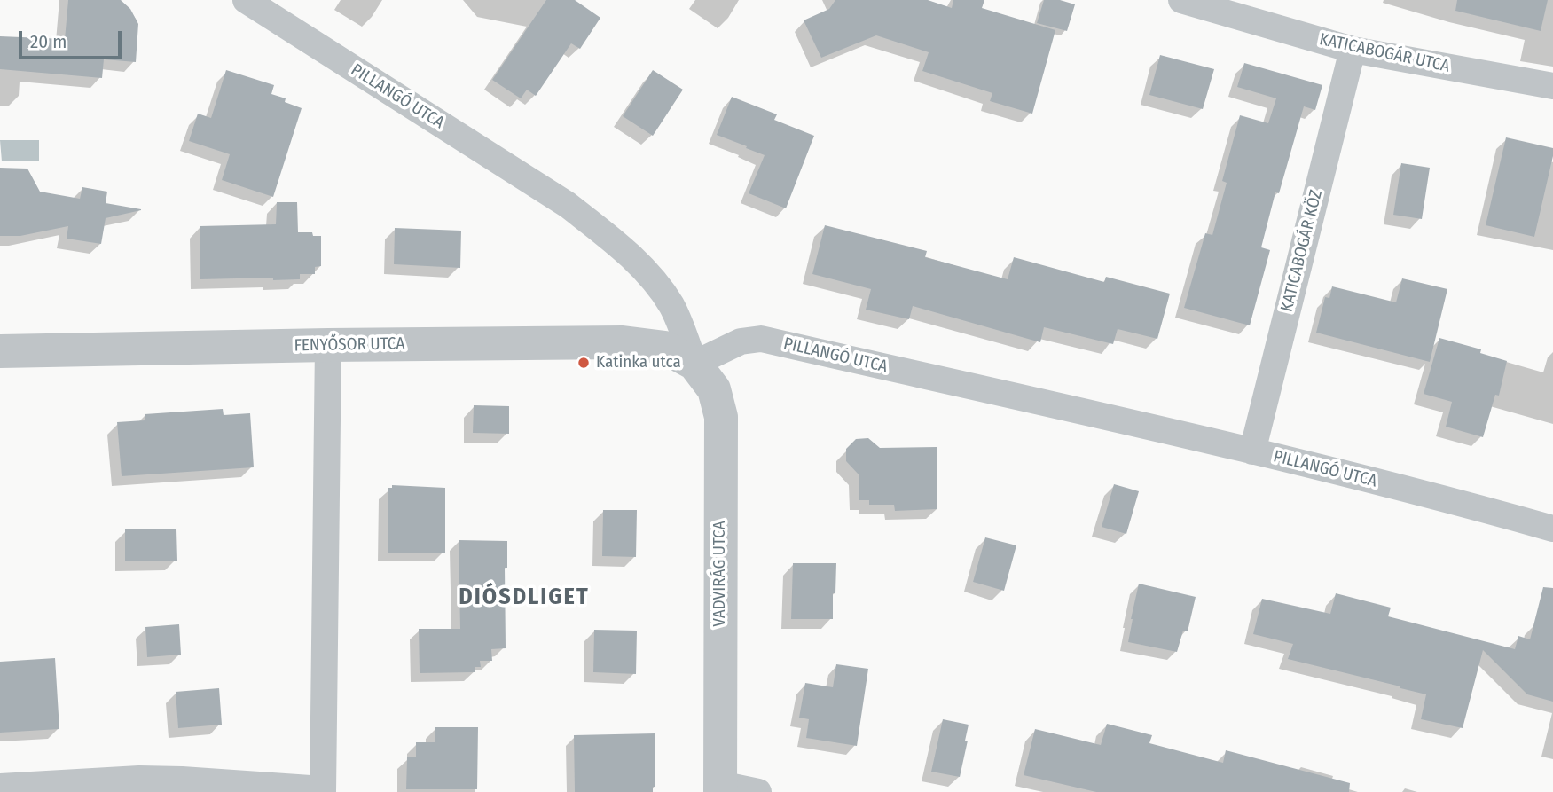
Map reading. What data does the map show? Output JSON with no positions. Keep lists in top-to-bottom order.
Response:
{
  "streets": {
    "street": [
      "KATICABOGÁR UTCA",
      "PILLANGÓ UTCA",
      "KATICABOGÁR KÖZ",
      "FENYŐSOR UTCA",
      "VADVIRÁG UTCA"
    ]
  },
  "crossings": [
    ["KATICABOGÁR UTCA", "KATICABOGÁR KÖZ"],
    ["PILLANGÓ UTCA", "KATICABOGÁR KÖZ"],
    ["PILLANGÓ UTCA", "FENYŐSOR UTCA"],
    ["PILLANGÓ UTCA", "VADVIRÁG UTCA"],
    ["FENYŐSOR UTCA", "VADVIRÁG UTCA"]
  ],
  "districts": ["DIÓSDLIGET"],
  "places": ["Katinka utca"],
  "scale_bar": "20 m"
}
